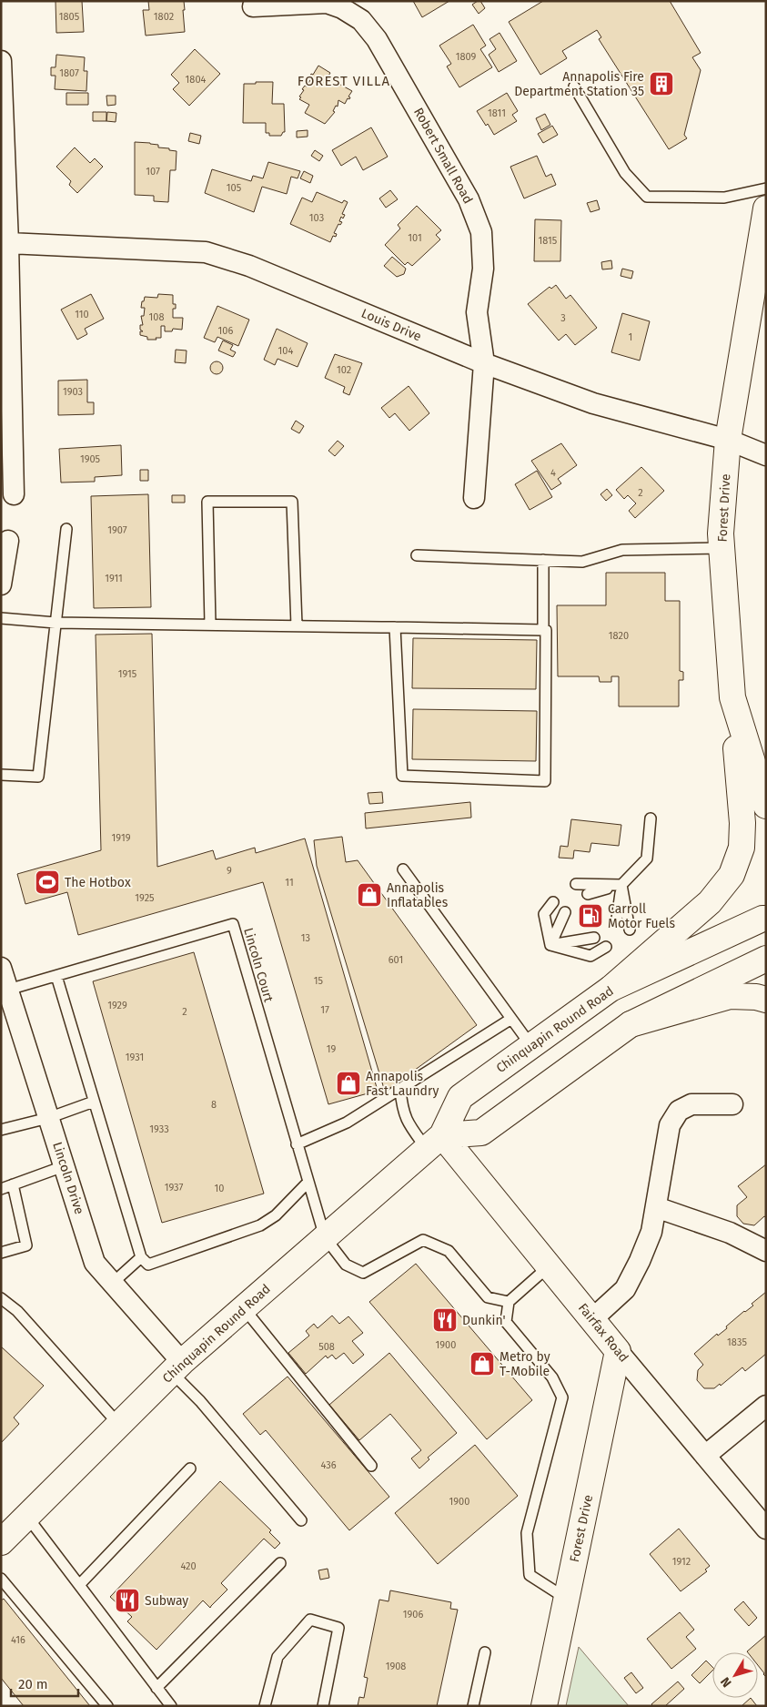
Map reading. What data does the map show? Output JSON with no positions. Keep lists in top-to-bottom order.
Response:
{
  "streets": {
    "main road": ["Forest Drive", "Chinquapin Round Road", "Fairfax Road"],
    "street": ["Robert Small Road", "Louis Drive", "Lincoln Drive"],
    "lane": ["Lincoln Court"]
  },
  "crossings": [
    ["Robert Small Road", "Louis Drive"],
    ["Louis Drive", "Forest Drive"],
    ["Forest Drive", "Fairfax Road"],
    ["Lincoln Court", "Chinquapin Round Road"],
    ["Lincoln Court", "Lincoln Drive"],
    ["Chinquapin Round Road", "Lincoln Drive"],
    ["Chinquapin Round Road", "Fairfax Road"]
  ],
  "districts": ["FOREST VILLA"],
  "places": {
    "building": ["Annapolis Fire Department Station 35"],
    "sports": ["The Hotbox"],
    "shop": ["Annapolis Inflatables", "Annapolis Fast Laundry", "Metro by T-Mobile"],
    "fuel station": ["Carroll Motor Fuels"],
    "restaurant": ["Dunkin'", "Subway"]
  },
  "house_numbers": [
    "1805",
    "1802",
    "1809",
    "1807",
    "1804",
    "1811",
    "107",
    "105",
    "103",
    "101",
    "1815",
    "110",
    "108",
    "3",
    "106",
    "1",
    "104",
    "102",
    "1903",
    "1905",
    "4",
    "2",
    "1907",
    "1911",
    "1820",
    "1915",
    "1919",
    "9",
    "11",
    "1925",
    "13",
    "601",
    "15",
    "1929",
    "17",
    "2",
    "19",
    "1931",
    "8",
    "1933",
    "1937",
    "10",
    "1835",
    "1900",
    "508",
    "436",
    "1900",
    "1912",
    "420",
    "1906",
    "416",
    "1908"
  ],
  "scale_bar": "20 m",
  "north": "bottom left"
}
